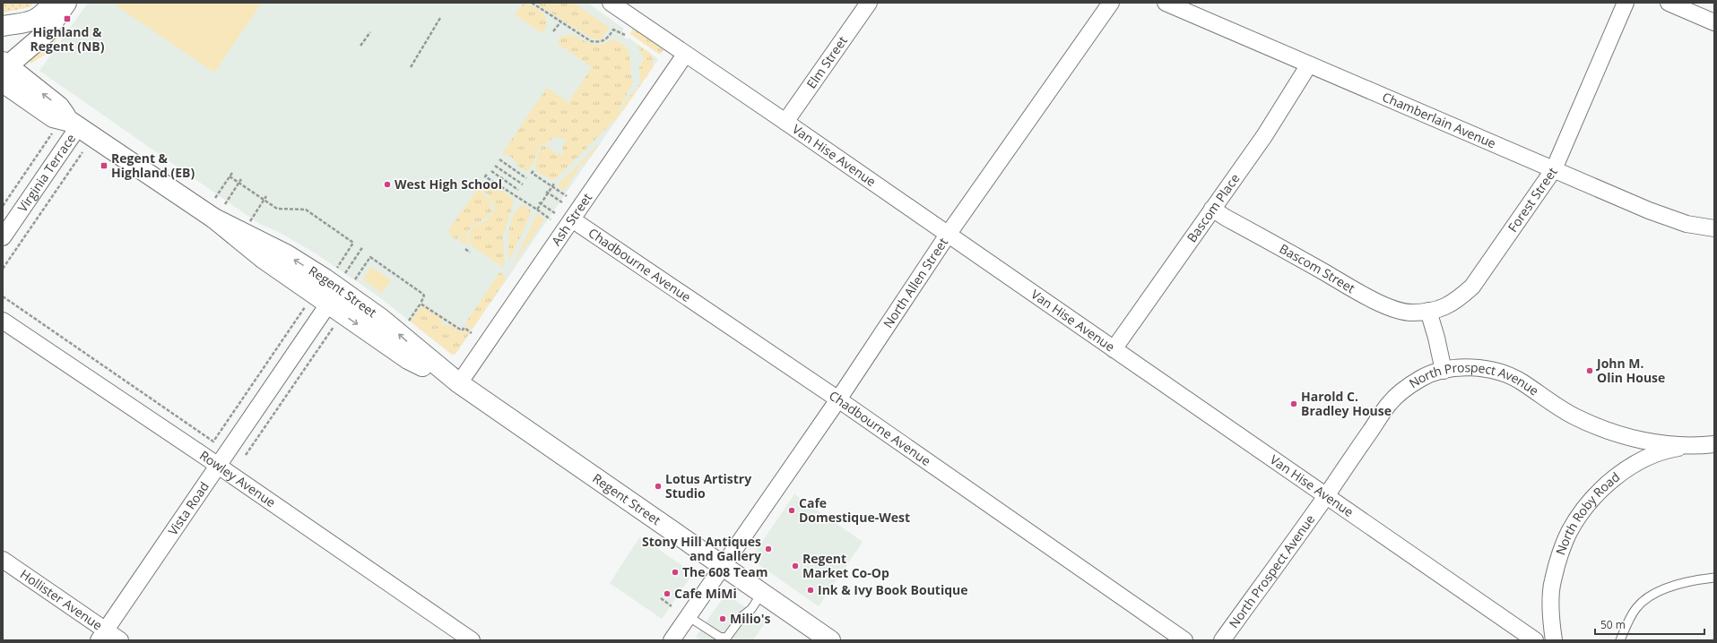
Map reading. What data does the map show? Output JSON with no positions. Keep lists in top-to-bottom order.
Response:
{
  "streets": {
    "main road": ["Regent Street"],
    "street": [
      "Elm Street",
      "Chamberlain Avenue",
      "Van Hise Avenue",
      "Virginia Terrace",
      "Forest Street",
      "Bascom Place",
      "Ash Street",
      "Chadbourne Avenue",
      "Bascom Street",
      "North Allen Street",
      "North Prospect Avenue",
      "Rowley Avenue",
      "Vista Road",
      "North Roby Road",
      "Hollister Avenue"
    ]
  },
  "crossings": [
    ["Elm Street", "Van Hise Avenue"],
    ["Chamberlain Avenue", "Forest Street"],
    ["Chamberlain Avenue", "Bascom Place"],
    ["Van Hise Avenue", "Bascom Place"],
    ["Van Hise Avenue", "Ash Street"],
    ["Van Hise Avenue", "North Allen Street"],
    ["Van Hise Avenue", "North Prospect Avenue"],
    ["Virginia Terrace", "Regent Street"],
    ["Forest Street", "Bascom Street"],
    ["Bascom Place", "Bascom Street"],
    ["Ash Street", "Chadbourne Avenue"],
    ["Ash Street", "Regent Street"],
    ["Chadbourne Avenue", "North Allen Street"],
    ["North Allen Street", "Regent Street"],
    ["Regent Street", "Vista Road"],
    ["North Prospect Avenue", "North Roby Road"],
    ["Rowley Avenue", "Vista Road"],
    ["Vista Road", "Hollister Avenue"]
  ],
  "places": {
    "transit": ["Highland & Regent (NB)", "Regent & Highland (EB)"],
    "other": [
      "West High School",
      "John M. Olin House",
      "Harold C. Bradley House",
      "Lotus Artistry Studio",
      "Cafe Domestique-West",
      "Stony Hill Antiques and Gallery",
      "Regent Market Co-Op",
      "The 608 Team",
      "Ink & Ivy Book Boutique",
      "Cafe MiMi",
      "Milio's"
    ]
  },
  "scale_bar": "50 m"
}
